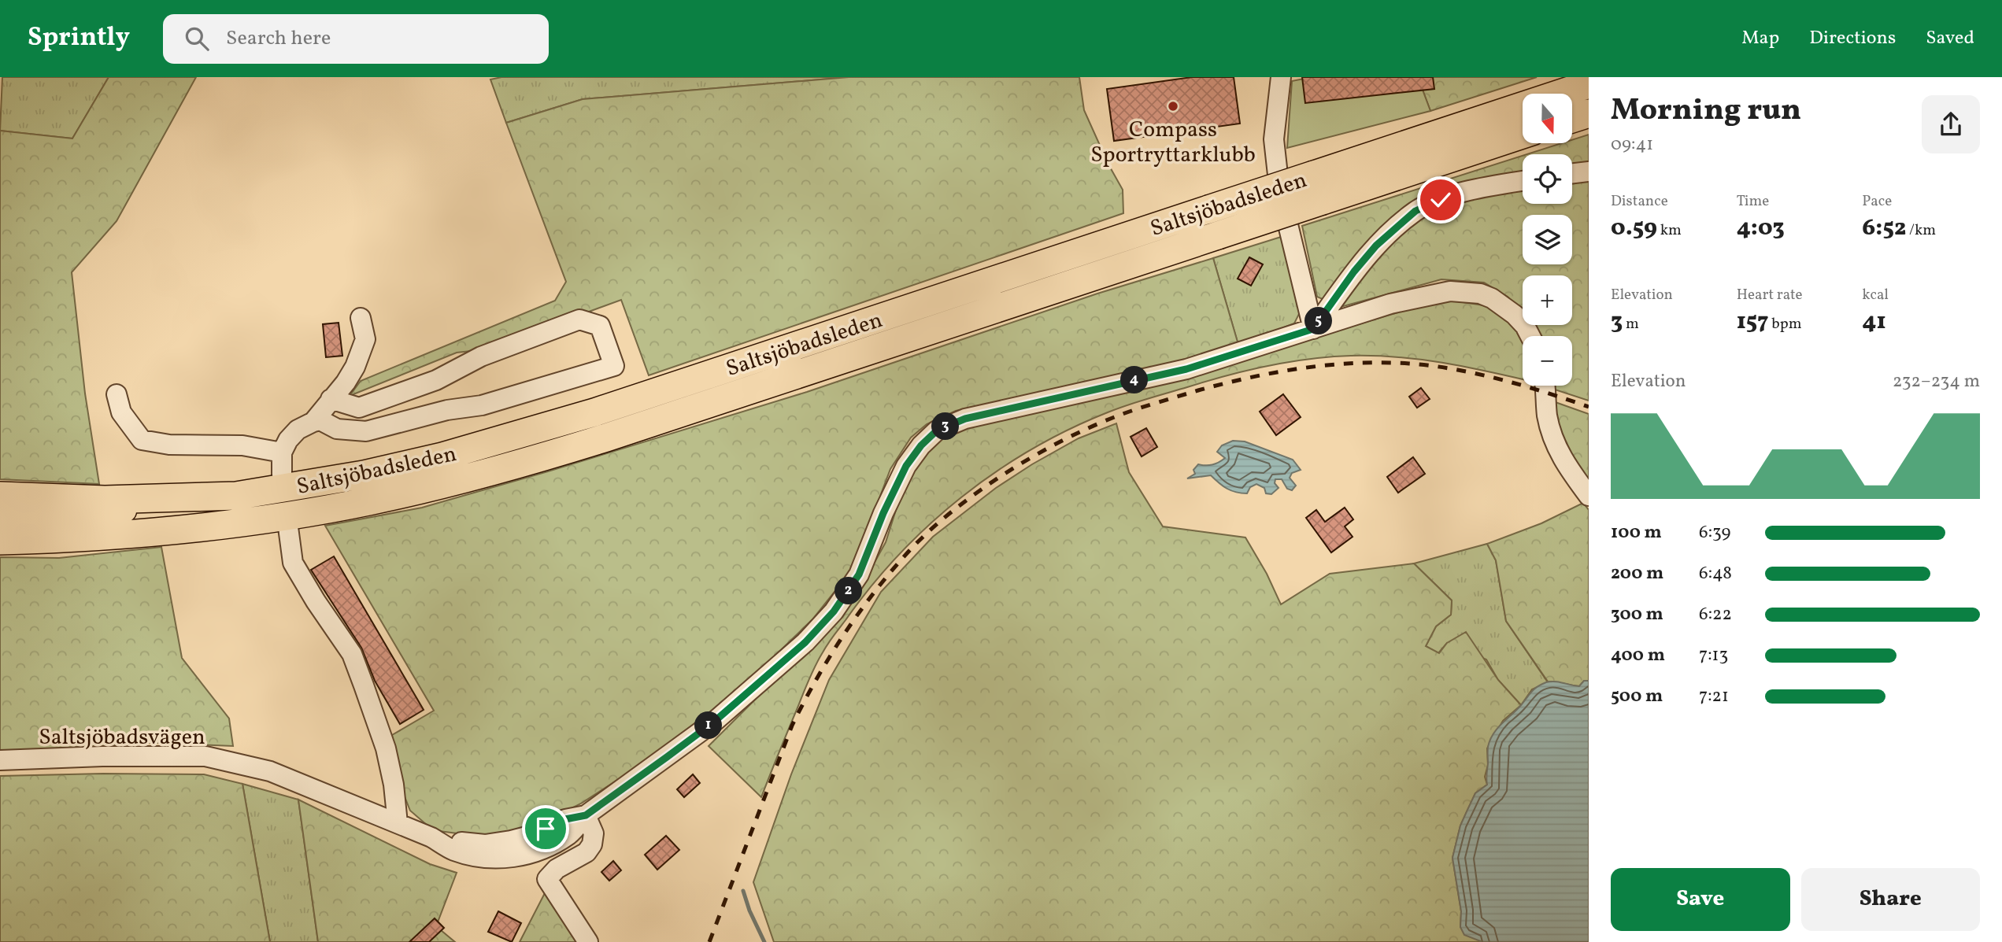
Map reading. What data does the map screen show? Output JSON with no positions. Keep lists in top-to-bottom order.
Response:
{
  "streets": {
    "highway": ["Saltsjöbadsleden"],
    "street": ["Saltsjöbadsvägen"]
  },
  "places": ["Compass Sportryttarklubb"],
  "north": "bottom",
  "page": {
    "header": "Sprintly",
    "search": "Search here",
    "nav": ["Map", "Directions", "Saved"],
    "heading": ["Morning run", "09:41"],
    "map_buttons": ["+", "−"],
    "stats": [
      ["Distance", "0.59 km"],
      ["Time", "4:03"],
      ["Pace", "6:52 /km"],
      ["Elevation", "3 m"],
      ["Heart rate", "157 bpm"],
      ["kcal", "41"]
    ],
    "pins": [
      "5",
      "4",
      "3",
      "2",
      "1"
    ],
    "chart": ["Elevation", "232–234 m"],
    "list": [
      {
        "name": "100 m",
        "note": "6:39"
      },
      {
        "name": "200 m",
        "note": "6:48"
      },
      {
        "name": "300 m",
        "note": "6:22"
      },
      {
        "name": "400 m",
        "note": "7:13"
      },
      {
        "name": "500 m",
        "note": "7:21"
      }
    ],
    "buttons": ["Save", "Share"]
  }
}
